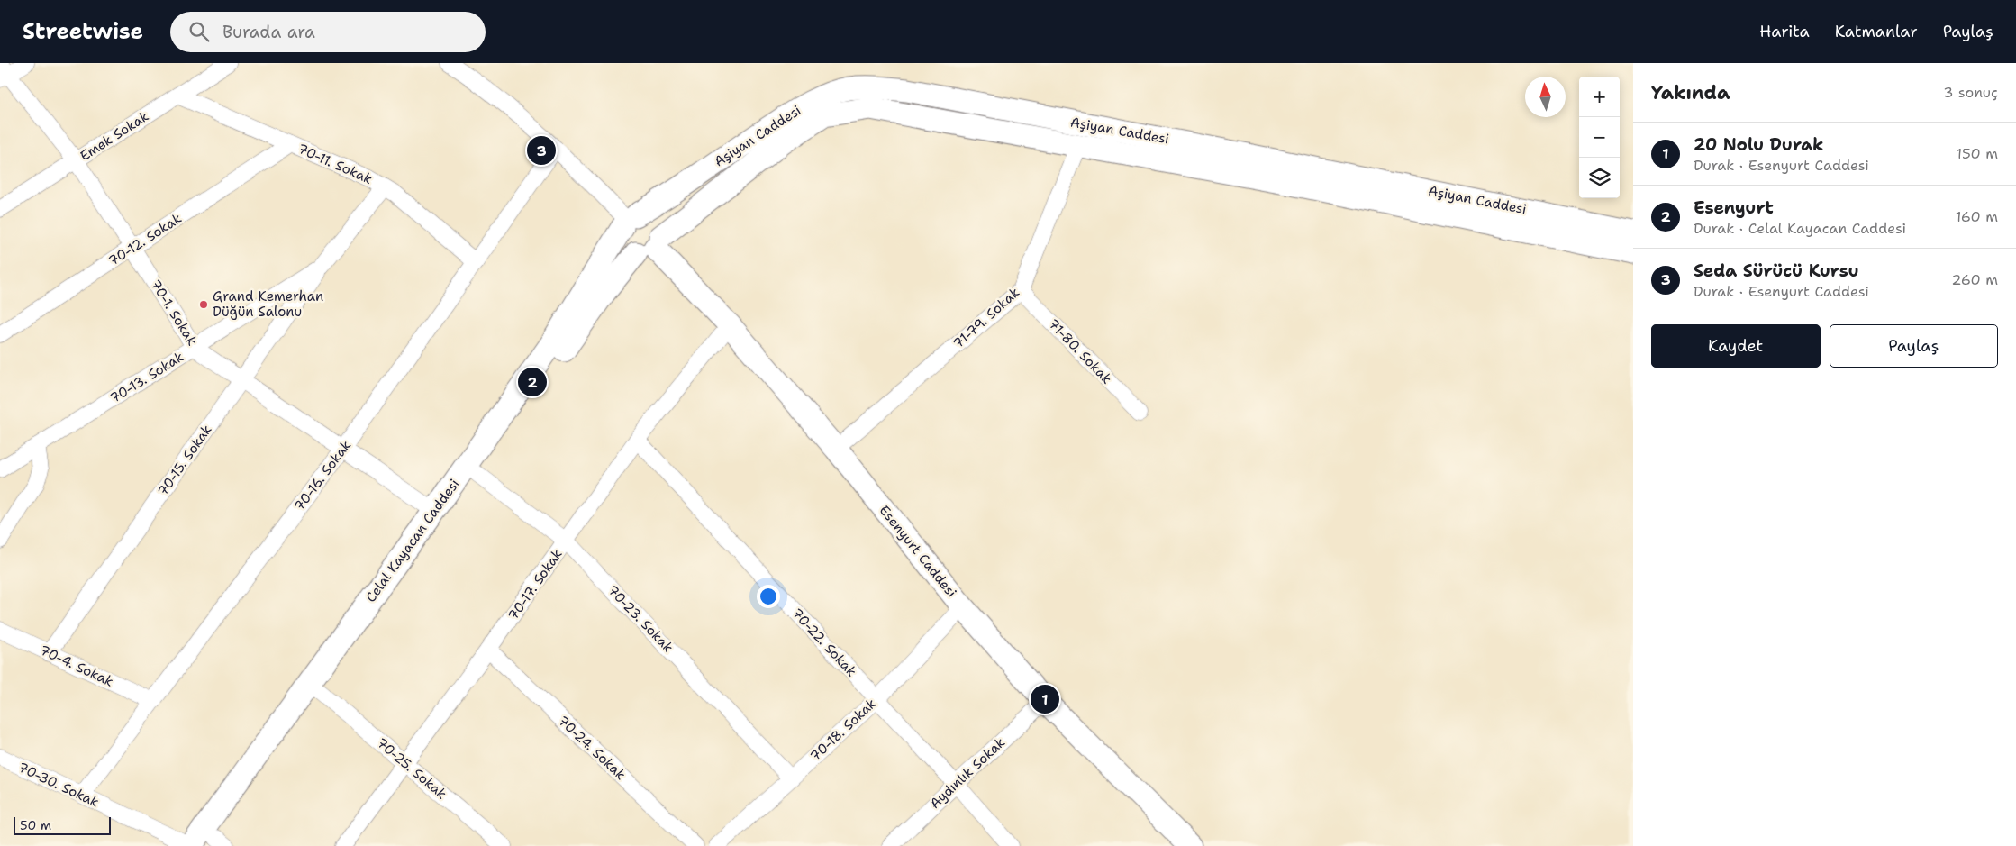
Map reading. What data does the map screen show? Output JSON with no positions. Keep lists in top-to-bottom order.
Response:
{
  "streets": {
    "street": [
      "Aşiyan Caddesi",
      "Emek Sokak",
      "70-11. Sokak",
      "70-12. Sokak",
      "70-1. Sokak",
      "71-79. Sokak",
      "71-80. Sokak",
      "70-13. Sokak",
      "70-15. Sokak",
      "70-16. Sokak",
      "Celal Kayacan Caddesi",
      "Esenyurt Caddesi",
      "70-17. Sokak",
      "70-23. Sokak",
      "70-22. Sokak",
      "70-4. Sokak",
      "70-18. Sokak",
      "70-24. Sokak",
      "70-25. Sokak",
      "Aydınlık Sokak",
      "70-30. Sokak"
    ]
  },
  "crossings": [
    ["Aşiyan Caddesi", "71-79. Sokak"],
    ["Aşiyan Caddesi", "Celal Kayacan Caddesi"],
    ["Aşiyan Caddesi", "Esenyurt Caddesi"],
    ["Emek Sokak", "70-11. Sokak"],
    ["Emek Sokak", "70-1. Sokak"],
    ["70-11. Sokak", "70-12. Sokak"],
    ["70-11. Sokak", "70-13. Sokak"],
    ["70-11. Sokak", "70-16. Sokak"],
    ["70-12. Sokak", "70-1. Sokak"],
    ["70-1. Sokak", "70-13. Sokak"],
    ["70-1. Sokak", "70-15. Sokak"],
    ["70-1. Sokak", "70-16. Sokak"],
    ["70-1. Sokak", "Celal Kayacan Caddesi"],
    ["71-79. Sokak", "71-80. Sokak"],
    ["71-79. Sokak", "Esenyurt Caddesi"],
    ["70-13. Sokak", "70-15. Sokak"],
    ["70-15. Sokak", "70-4. Sokak"],
    ["70-16. Sokak", "70-4. Sokak"],
    ["70-16. Sokak", "70-30. Sokak"],
    ["Celal Kayacan Caddesi", "Esenyurt Caddesi"],
    ["Celal Kayacan Caddesi", "70-23. Sokak"],
    ["Celal Kayacan Caddesi", "70-25. Sokak"],
    ["Celal Kayacan Caddesi", "70-30. Sokak"],
    ["Esenyurt Caddesi", "70-17. Sokak"],
    ["Esenyurt Caddesi", "70-18. Sokak"],
    ["Esenyurt Caddesi", "Aydınlık Sokak"],
    ["70-17. Sokak", "70-23. Sokak"],
    ["70-17. Sokak", "70-22. Sokak"],
    ["70-17. Sokak", "70-24. Sokak"],
    ["70-17. Sokak", "70-25. Sokak"],
    ["70-23. Sokak", "70-18. Sokak"],
    ["70-22. Sokak", "70-18. Sokak"],
    ["70-22. Sokak", "Aydınlık Sokak"]
  ],
  "places": ["Grand Kemerhan Düğün Salonu"],
  "scale_bar": "50 m",
  "north": "top",
  "page": {
    "header": "Streetwise",
    "search": "Burada ara",
    "nav": ["Harita", "Katmanlar", "Paylaş"],
    "heading": ["Yakında", "3 sonuç"],
    "map_buttons": ["+", "−"],
    "list": [
      {
        "mark": "1",
        "name": "20 Nolu Durak",
        "note": "Durak · Esenyurt Caddesi",
        "value": "150 m"
      },
      {
        "mark": "2",
        "name": "Esenyurt",
        "note": "Durak · Celal Kayacan Caddesi",
        "value": "160 m"
      },
      {
        "mark": "3",
        "name": "Seda Sürücü Kursu",
        "note": "Durak · Esenyurt Caddesi",
        "value": "260 m"
      }
    ],
    "pins": ["3", "2", "1"],
    "buttons": ["Kaydet", "Paylaş"],
    "scale": "50 m"
  }
}
